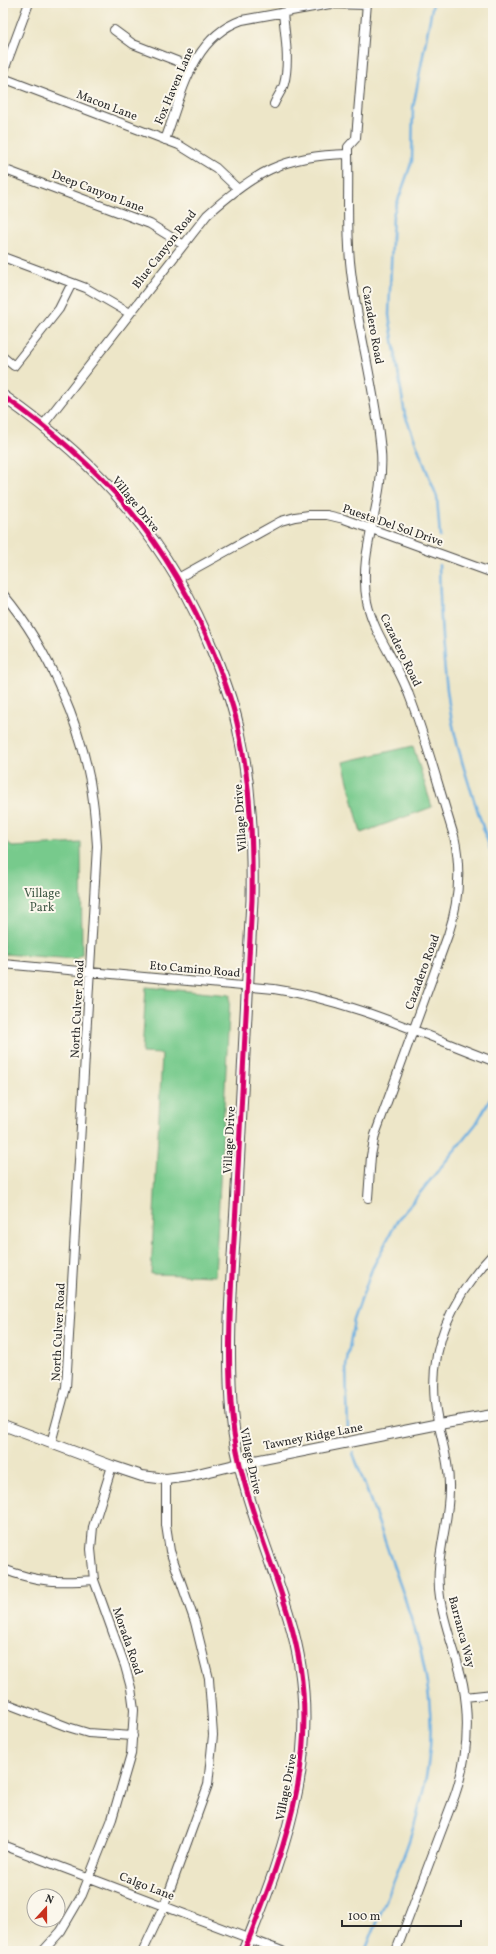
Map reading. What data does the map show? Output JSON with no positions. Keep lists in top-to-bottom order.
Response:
{
  "streets": {
    "main road": ["Village Drive"],
    "street": [
      "Fox Haven Lane",
      "Macon Lane",
      "Deep Canyon Lane",
      "Blue Canyon Road",
      "Cazadero Road",
      "Puesta Del Sol Drive",
      "Eto Camino Road",
      "North Culver Road",
      "Tawney Ridge Lane",
      "Barranca Way",
      "Morada Road",
      "Calgo Lane"
    ]
  },
  "crossings": [
    ["Fox Haven Lane", "Macon Lane"],
    ["Fox Haven Lane", "Cazadero Road"],
    ["Macon Lane", "Blue Canyon Road"],
    ["Deep Canyon Lane", "Blue Canyon Road"],
    ["Blue Canyon Road", "Cazadero Road"],
    ["Blue Canyon Road", "Village Drive"],
    ["Cazadero Road", "Puesta Del Sol Drive"],
    ["Cazadero Road", "Eto Camino Road"],
    ["Village Drive", "Puesta Del Sol Drive"],
    ["Village Drive", "Eto Camino Road"],
    ["Village Drive", "Tawney Ridge Lane"],
    ["Village Drive", "Calgo Lane"],
    ["Eto Camino Road", "North Culver Road"],
    ["North Culver Road", "Tawney Ridge Lane"],
    ["Tawney Ridge Lane", "Barranca Way"],
    ["Tawney Ridge Lane", "Morada Road"],
    ["Morada Road", "Calgo Lane"]
  ],
  "parks": ["Village Park"],
  "scale_bar": "100 m",
  "north": "top"
}
